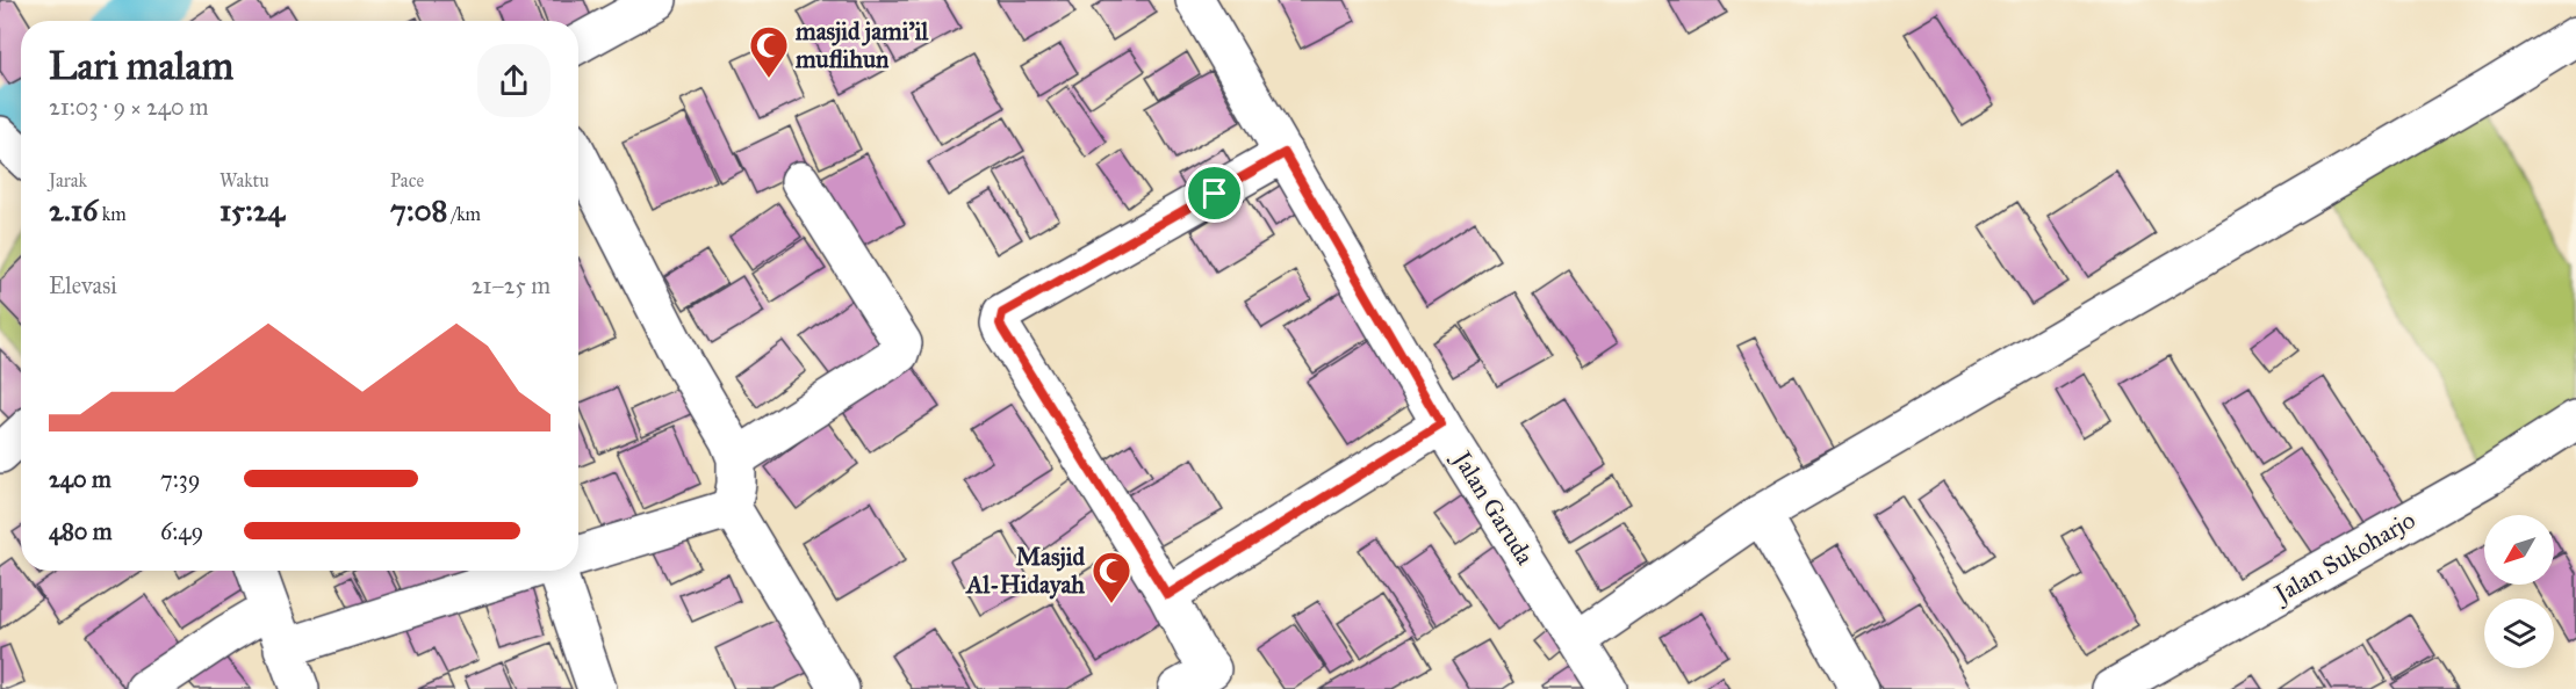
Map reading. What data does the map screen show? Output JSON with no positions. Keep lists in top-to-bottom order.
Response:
{
  "streets": {
    "street": ["Jalan Garuda", "Jalan Sukoharjo"]
  },
  "places": {
    "mosque": ["masjid jami'il muflihun", "Masjid Al-Hidayah"]
  },
  "north": "bottom left",
  "page": {
    "heading": ["Lari malam", "21:03 · 9 × 240 m"],
    "stats": [
      ["Jarak", "2.16 km"],
      ["Waktu", "15:24"],
      ["Pace", "7:08 /km"]
    ],
    "chart": ["Elevasi", "21–25 m"],
    "list": [
      {
        "name": "240 m",
        "note": "7:39"
      },
      {
        "name": "480 m",
        "note": "6:49"
      }
    ]
  }
}
